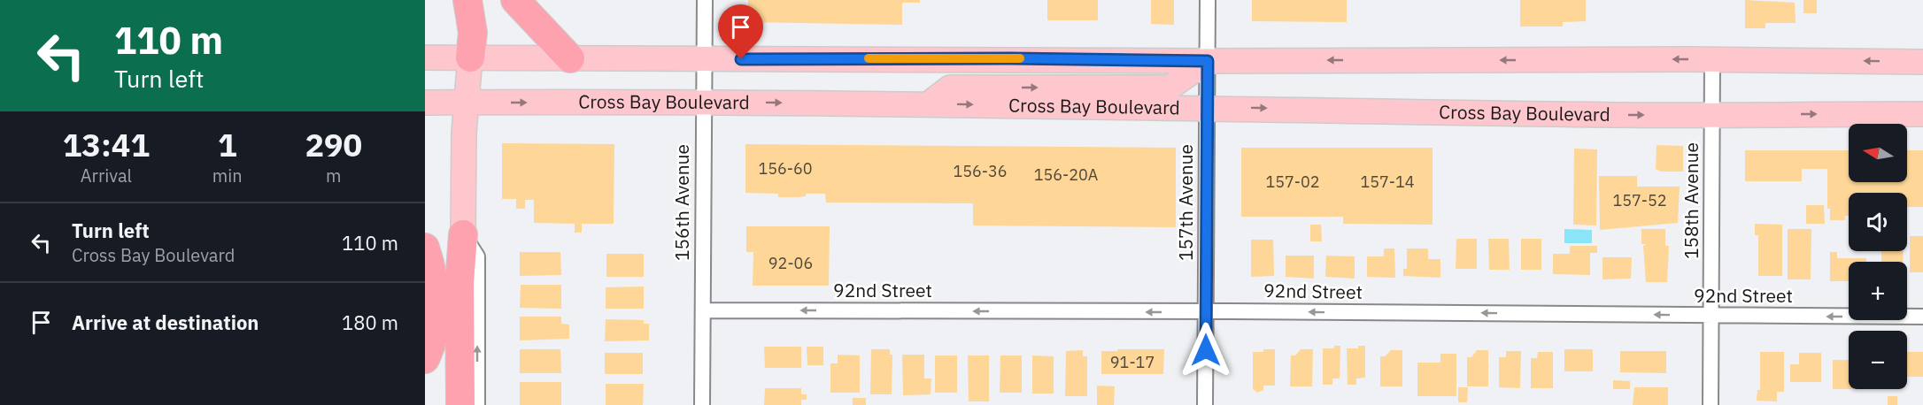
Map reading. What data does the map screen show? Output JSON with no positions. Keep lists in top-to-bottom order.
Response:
{
  "streets": {
    "main road": ["Cross Bay Boulevard"],
    "street": [
      "158th Avenue",
      "156th Avenue",
      "157th Avenue",
      "92nd Street"
    ]
  },
  "crossings": [
    ["Cross Bay Boulevard", "158th Avenue"],
    ["Cross Bay Boulevard", "156th Avenue"],
    ["Cross Bay Boulevard", "157th Avenue"],
    ["158th Avenue", "92nd Street"],
    ["156th Avenue", "92nd Street"],
    ["157th Avenue", "92nd Street"]
  ],
  "one_way": ["92nd Street"],
  "house_numbers": [
    "156-60",
    "156-36",
    "156-20A",
    "157-02",
    "157-14",
    "157-52",
    "92-06",
    "91-17"
  ],
  "north": "left",
  "page": {
    "turn": ["110 m", "Turn left"],
    "eta": [
      "13:41",
      "Arrival",
      "1",
      "min",
      "290",
      "m"
    ],
    "map_buttons": ["+", "−"],
    "list": [
      {
        "name": "Turn left",
        "note": "Cross Bay Boulevard",
        "value": "110 m"
      },
      {
        "name": "Arrive at destination",
        "value": "180 m"
      }
    ]
  }
}
